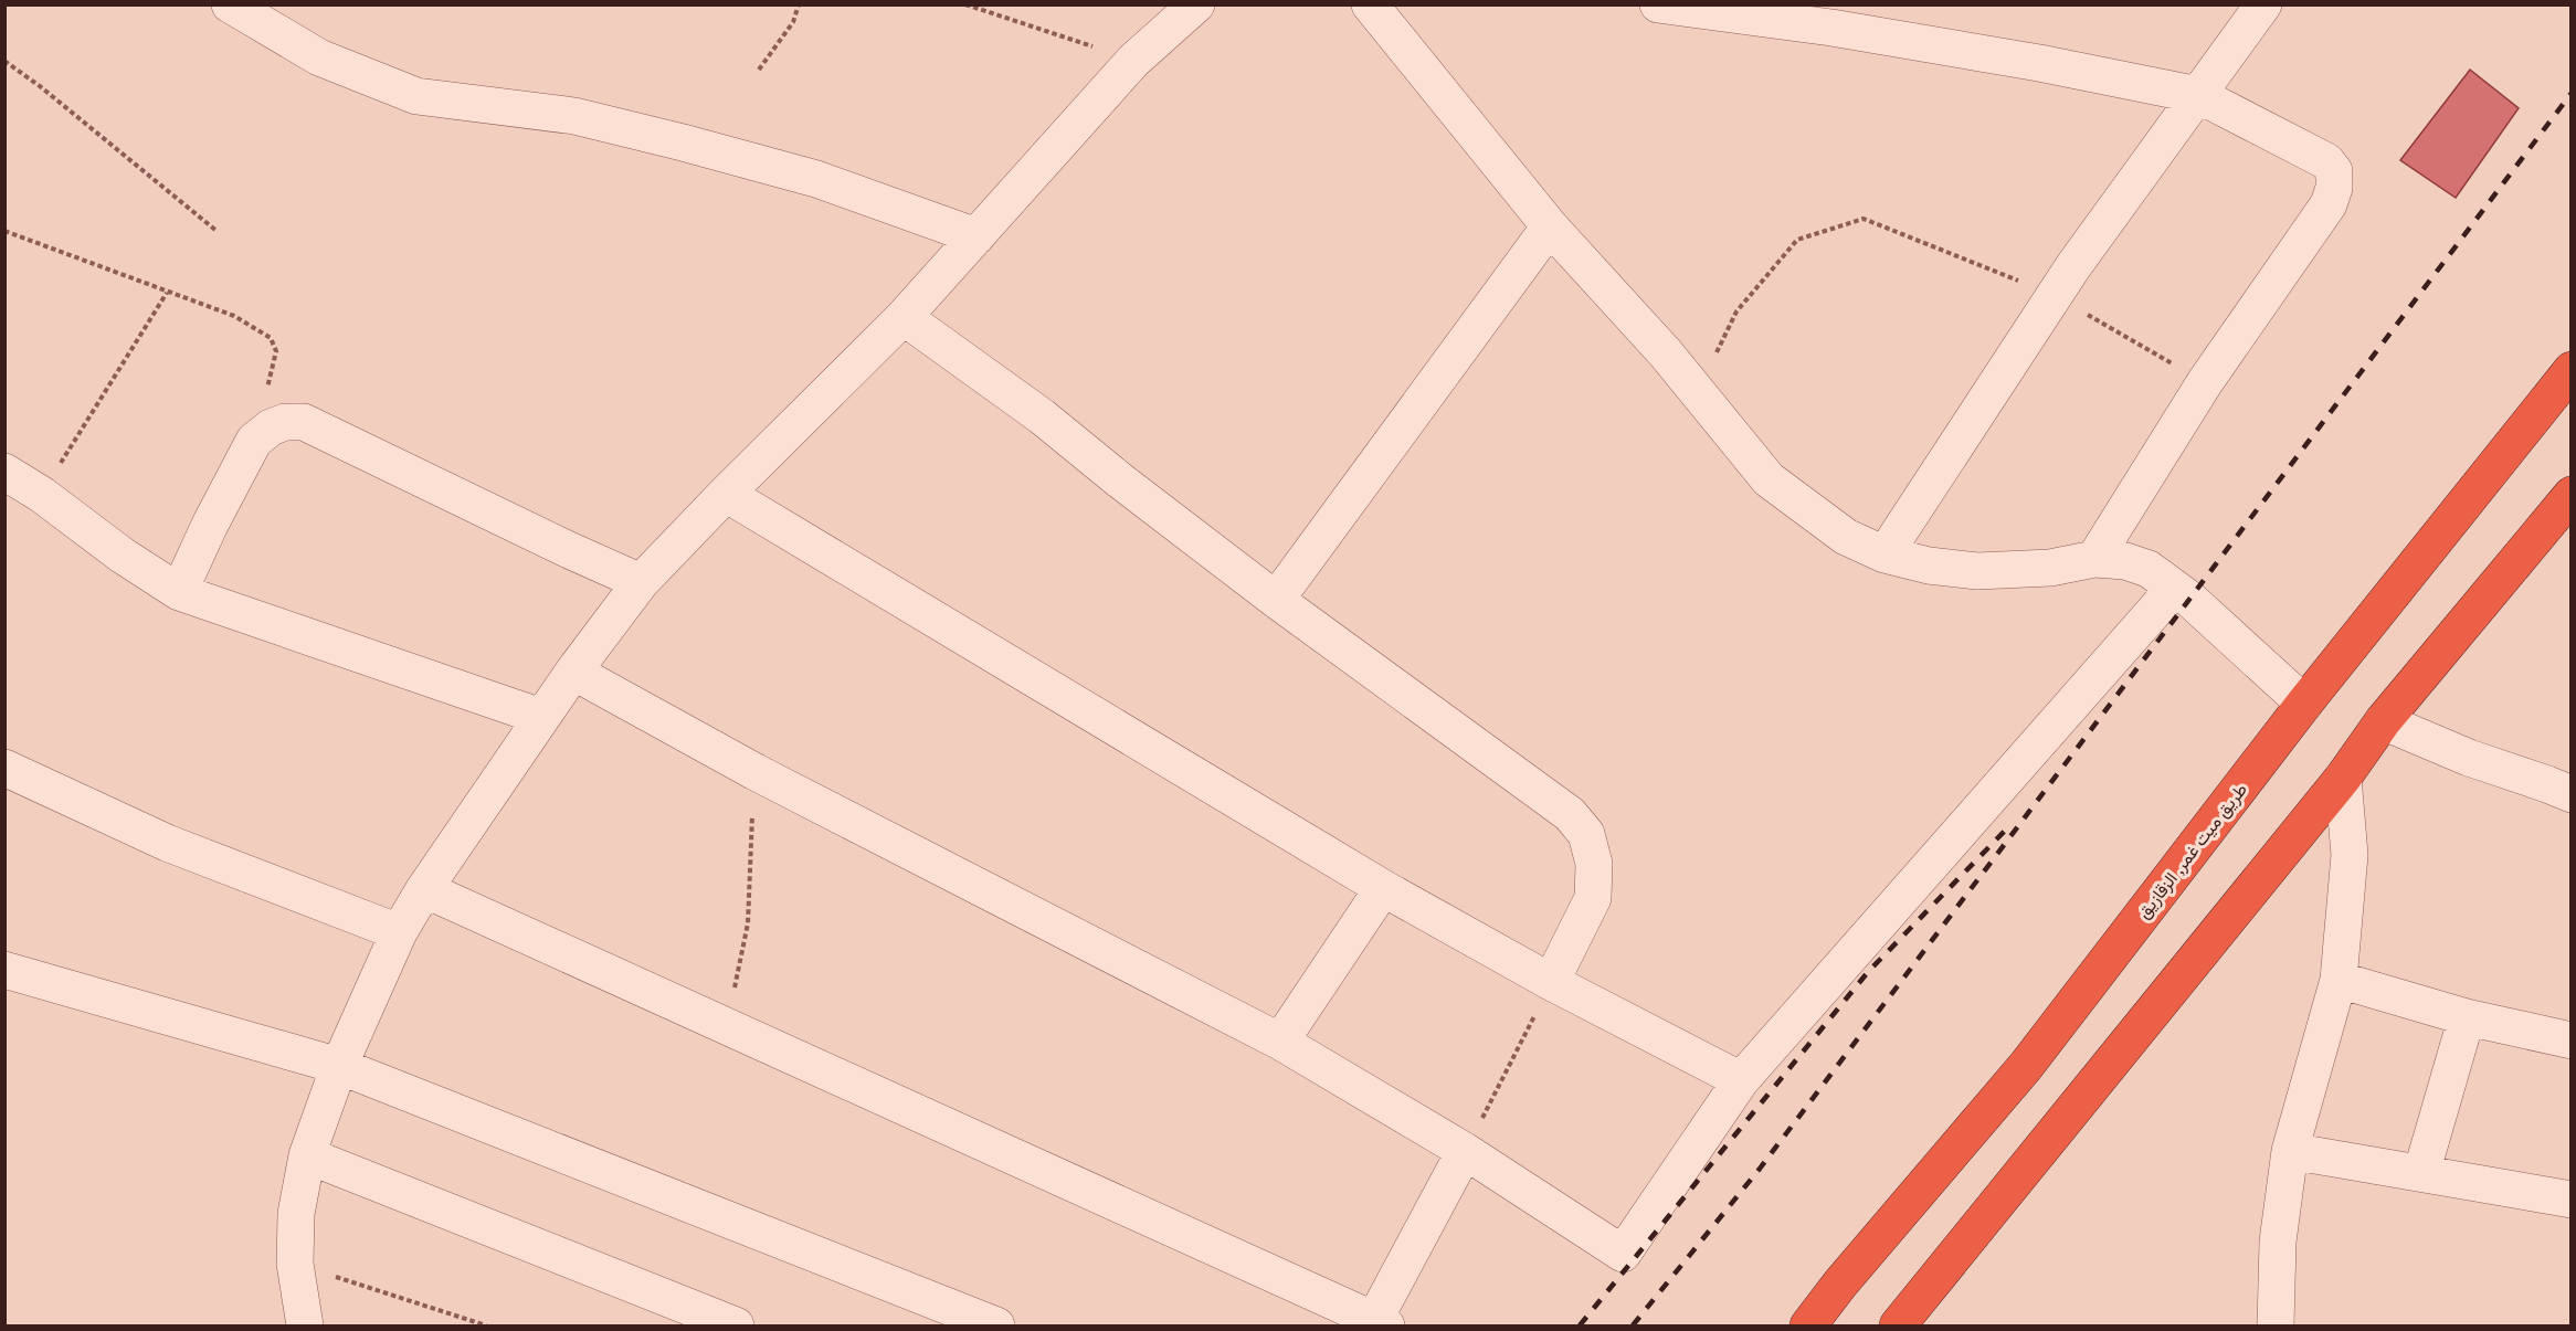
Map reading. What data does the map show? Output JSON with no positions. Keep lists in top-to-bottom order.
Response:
{
  "streets": {
    "highway": ["طريق ميت غمر, الزقازيق"]
  }
}
